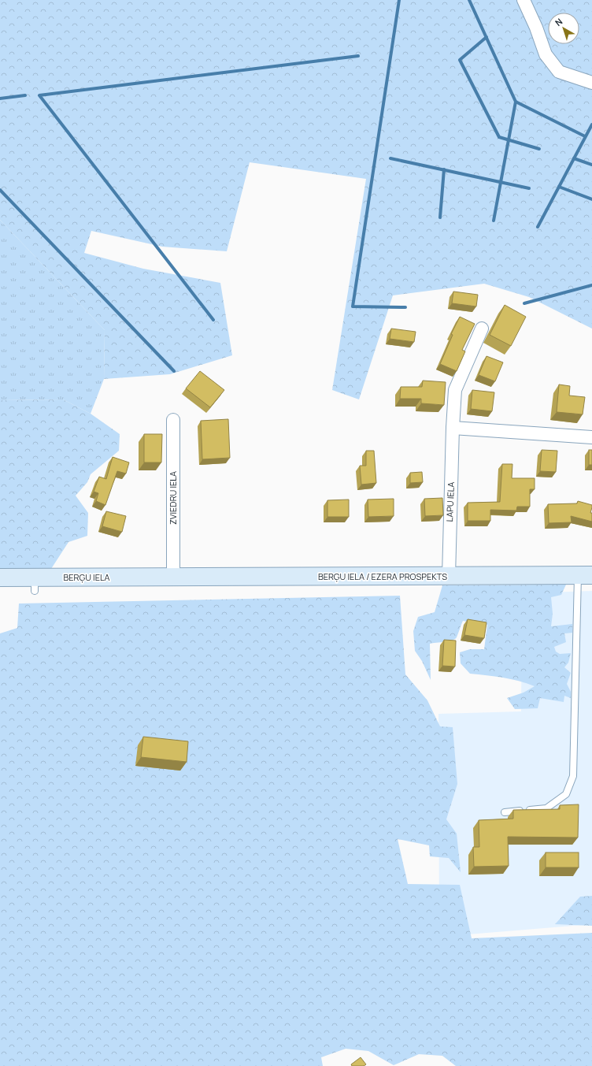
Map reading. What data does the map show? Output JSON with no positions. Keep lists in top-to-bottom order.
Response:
{
  "streets": {
    "main road": ["BERĢU IELA / EZERA PROSPEKTS", "BERĢU IELA"],
    "street": ["ZVIEDRU IELA", "LAPU IELA"]
  },
  "crossings": [
    ["ZVIEDRU IELA", "BERĢU IELA / EZERA PROSPEKTS"],
    ["ZVIEDRU IELA", "BERĢU IELA"],
    ["LAPU IELA", "BERĢU IELA / EZERA PROSPEKTS"],
    ["BERĢU IELA / EZERA PROSPEKTS", "BERĢU IELA"]
  ],
  "north": "top left"
}
